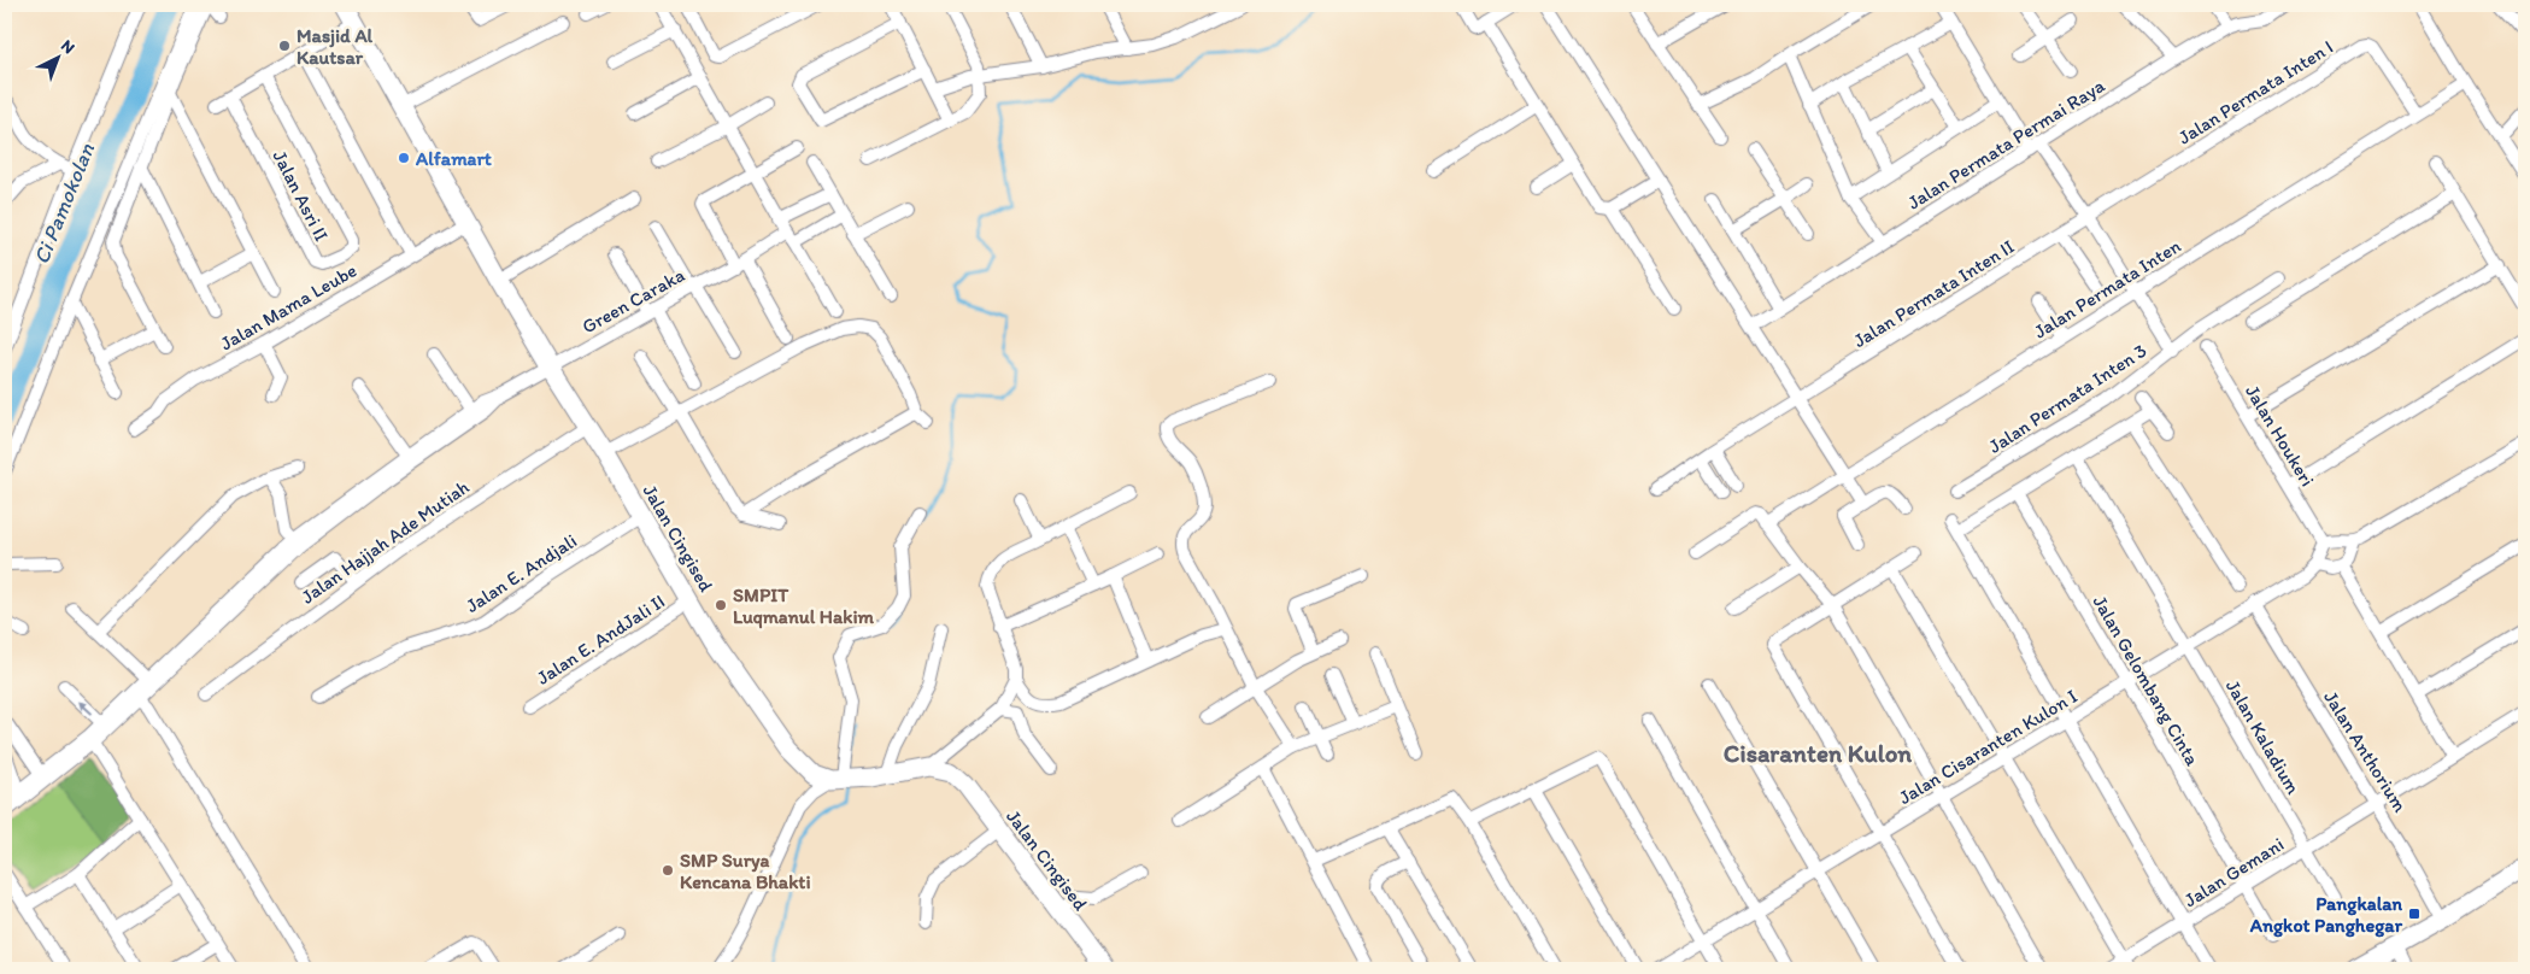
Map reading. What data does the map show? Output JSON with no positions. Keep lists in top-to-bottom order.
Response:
{
  "streets": {
    "main road": ["Jalan Cingised"],
    "street": [
      "Jalan Permata Inten I",
      "Jalan Permata Permai Raya",
      "Jalan Asri II",
      "Jalan Permata Inten",
      "Jalan Permata Inten II",
      "Green Caraka",
      "Jalan Mama Leube",
      "Jalan Permata Inten 3",
      "Jalan Houkeri",
      "Jalan Hajjah Ade Mutiah",
      "Jalan E. Andjali",
      "Jalan E. AndJali II",
      "Jalan Gelombang Cinta",
      "Jalan Kaladium",
      "Jalan Cisaranten Kulon I",
      "Jalan Anthorium",
      "Jalan Gemani"
    ]
  },
  "crossings": [
    ["Jalan Permata Inten I", "Jalan Permata Inten"],
    ["Jalan Permata Inten I", "Jalan Permata Inten II"],
    ["Green Caraka", "Jalan Cingised"],
    ["Jalan Mama Leube", "Jalan Cingised"],
    ["Jalan Cingised", "Jalan Hajjah Ade Mutiah"],
    ["Jalan Cingised", "Jalan E. Andjali"],
    ["Jalan Cingised", "Jalan E. AndJali II"],
    ["Jalan Gelombang Cinta", "Jalan Cisaranten Kulon I"],
    ["Jalan Gelombang Cinta", "Jalan Gemani"],
    ["Jalan Kaladium", "Jalan Cisaranten Kulon I"],
    ["Jalan Kaladium", "Jalan Gemani"],
    ["Jalan Cisaranten Kulon I", "Jalan Anthorium"],
    ["Jalan Anthorium", "Jalan Gemani"]
  ],
  "districts": ["Cisaranten Kulon"],
  "water": ["Ci Pamokolan"],
  "places": {
    "other": [
      "Masjid Al Kautsar",
      "Alfamart",
      "SMPIT Luqmanul Hakim",
      "SMP Surya Kencana Bhakti"
    ],
    "transit": ["Pangkalan Angkot Panghegar"]
  },
  "north": "top right"
}
